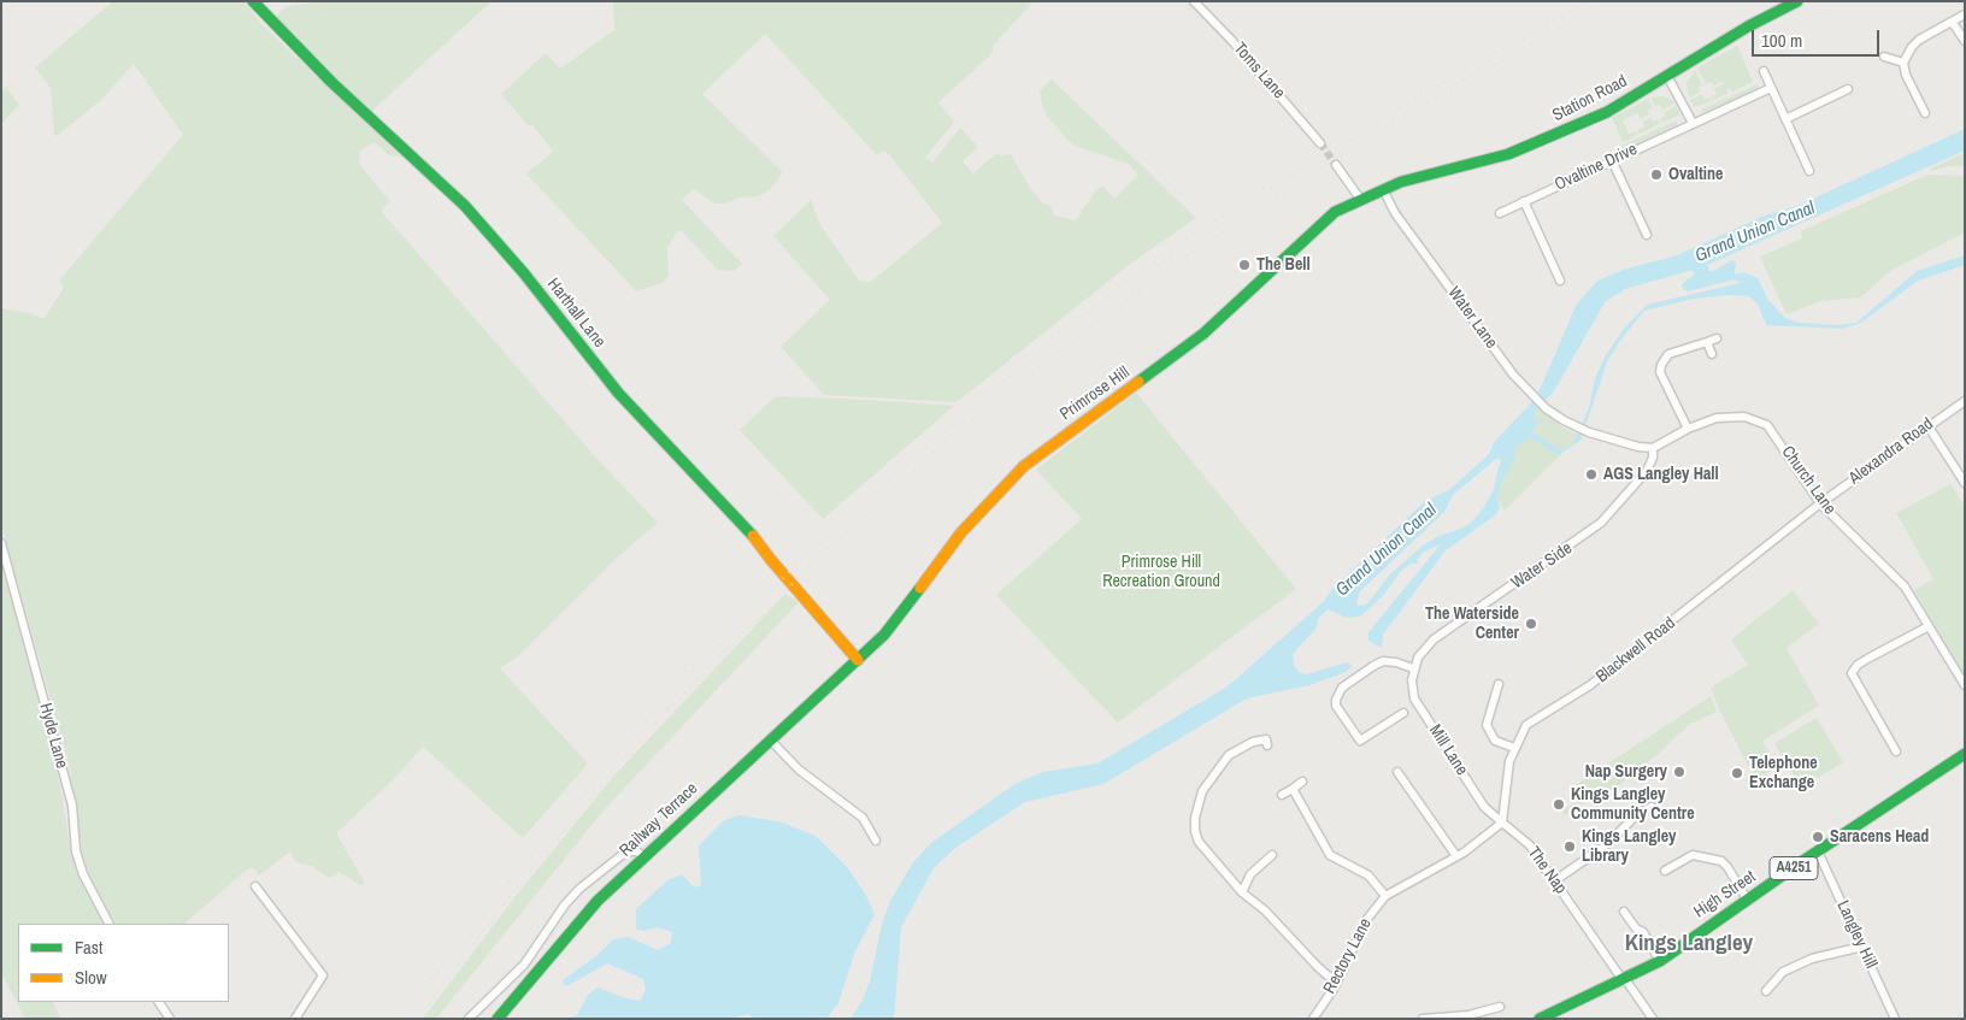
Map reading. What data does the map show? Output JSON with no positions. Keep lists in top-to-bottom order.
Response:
{
  "streets": {
    "street": [
      "Toms Lane",
      "Station Road",
      "Ovaltine Drive",
      "Harthall Lane",
      "Water Lane",
      "Primrose Hill",
      "Alexandra Road",
      "Church Lane",
      "Water Side",
      "Blackwell Road",
      "Hyde Lane",
      "Mill Lane",
      "Railway Terrace",
      "A4251",
      "The Nap",
      "High Street",
      "Langley Hill",
      "Rectory Lane"
    ]
  },
  "crossings": [
    ["Station Road", "Water Lane"],
    ["Station Road", "Primrose Hill"],
    ["Harthall Lane", "Primrose Hill"],
    ["Harthall Lane", "Railway Terrace"],
    ["Water Lane", "Primrose Hill"],
    ["Water Lane", "Church Lane"],
    ["Water Lane", "Water Side"],
    ["Primrose Hill", "Railway Terrace"],
    ["Alexandra Road", "Church Lane"],
    ["Alexandra Road", "Blackwell Road"],
    ["Church Lane", "Water Side"],
    ["Church Lane", "Blackwell Road"],
    ["Water Side", "Mill Lane"],
    ["Blackwell Road", "Mill Lane"],
    ["Blackwell Road", "The Nap"],
    ["Mill Lane", "The Nap"],
    ["A4251", "The Nap"],
    ["A4251", "High Street"],
    ["The Nap", "High Street"],
    ["High Street", "Langley Hill"]
  ],
  "districts": ["Kings Langley"],
  "water": ["Grand Union Canal"],
  "parks": ["Primrose Hill Recreation Ground"],
  "places": [
    "Ovaltine",
    "The Bell",
    "AGS Langley Hall",
    "The Waterside Center",
    "Nap Surgery",
    "Telephone Exchange",
    "Kings Langley Community Centre",
    "Saracens Head",
    "Kings Langley Library"
  ],
  "legend": ["Fast", "Slow"],
  "scale_bar": "100 m"
}
